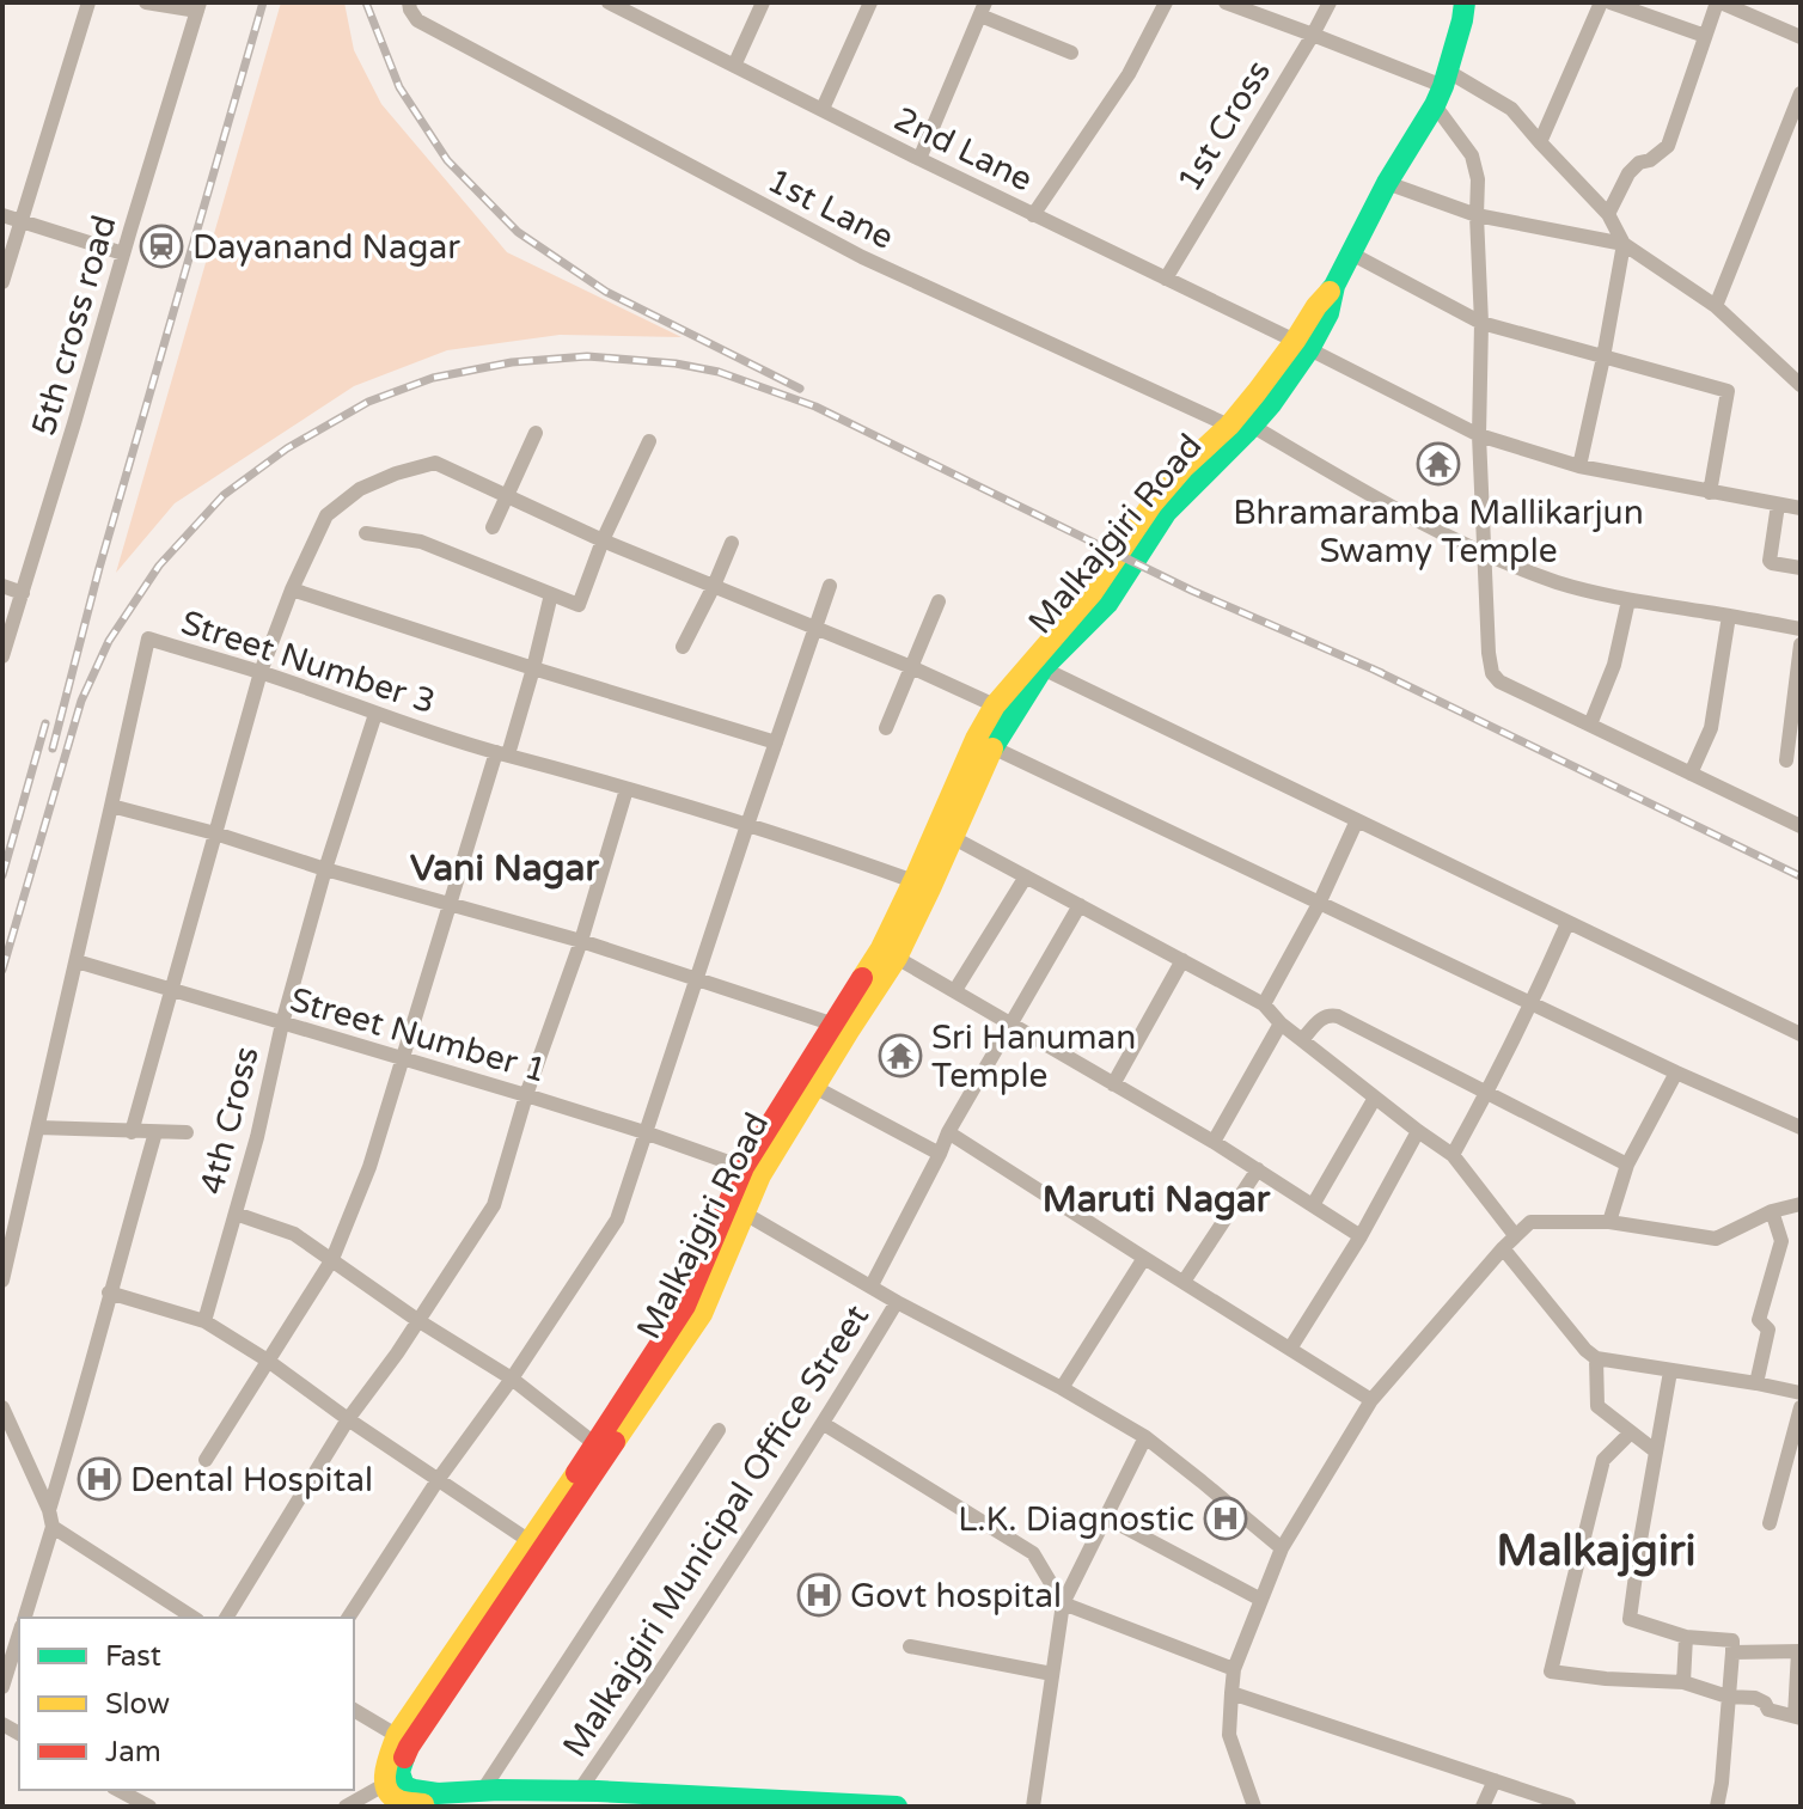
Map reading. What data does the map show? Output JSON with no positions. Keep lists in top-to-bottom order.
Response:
{
  "streets": {
    "main road": ["Malkajgiri Road"],
    "street": [
      "1st Cross",
      "2nd Lane",
      "1st Lane",
      "5th cross road",
      "Street Number 3",
      "Street Number 1",
      "4th Cross",
      "Malkajgiri Municipal Office Street"
    ]
  },
  "crossings": [
    ["1st Cross", "2nd Lane"],
    ["2nd Lane", "Malkajgiri Road"],
    ["1st Lane", "Malkajgiri Road"],
    ["Malkajgiri Road", "Street Number 3"],
    ["Malkajgiri Road", "Street Number 1"],
    ["Street Number 3", "Street Number 1"],
    ["Street Number 3", "4th Cross"],
    ["Street Number 1", "4th Cross"]
  ],
  "districts": ["Vani Nagar", "Maruti Nagar", "Malkajgiri"],
  "places": {
    "station": ["Dayanand Nagar"],
    "temple": ["Bhramaramba Mallikarjun Swamy Temple", "Sri Hanuman Temple"],
    "hospital": ["Dental Hospital", "L.K. Diagnostic", "Govt hospital"]
  },
  "legend": ["Fast", "Slow", "Jam"]
}
